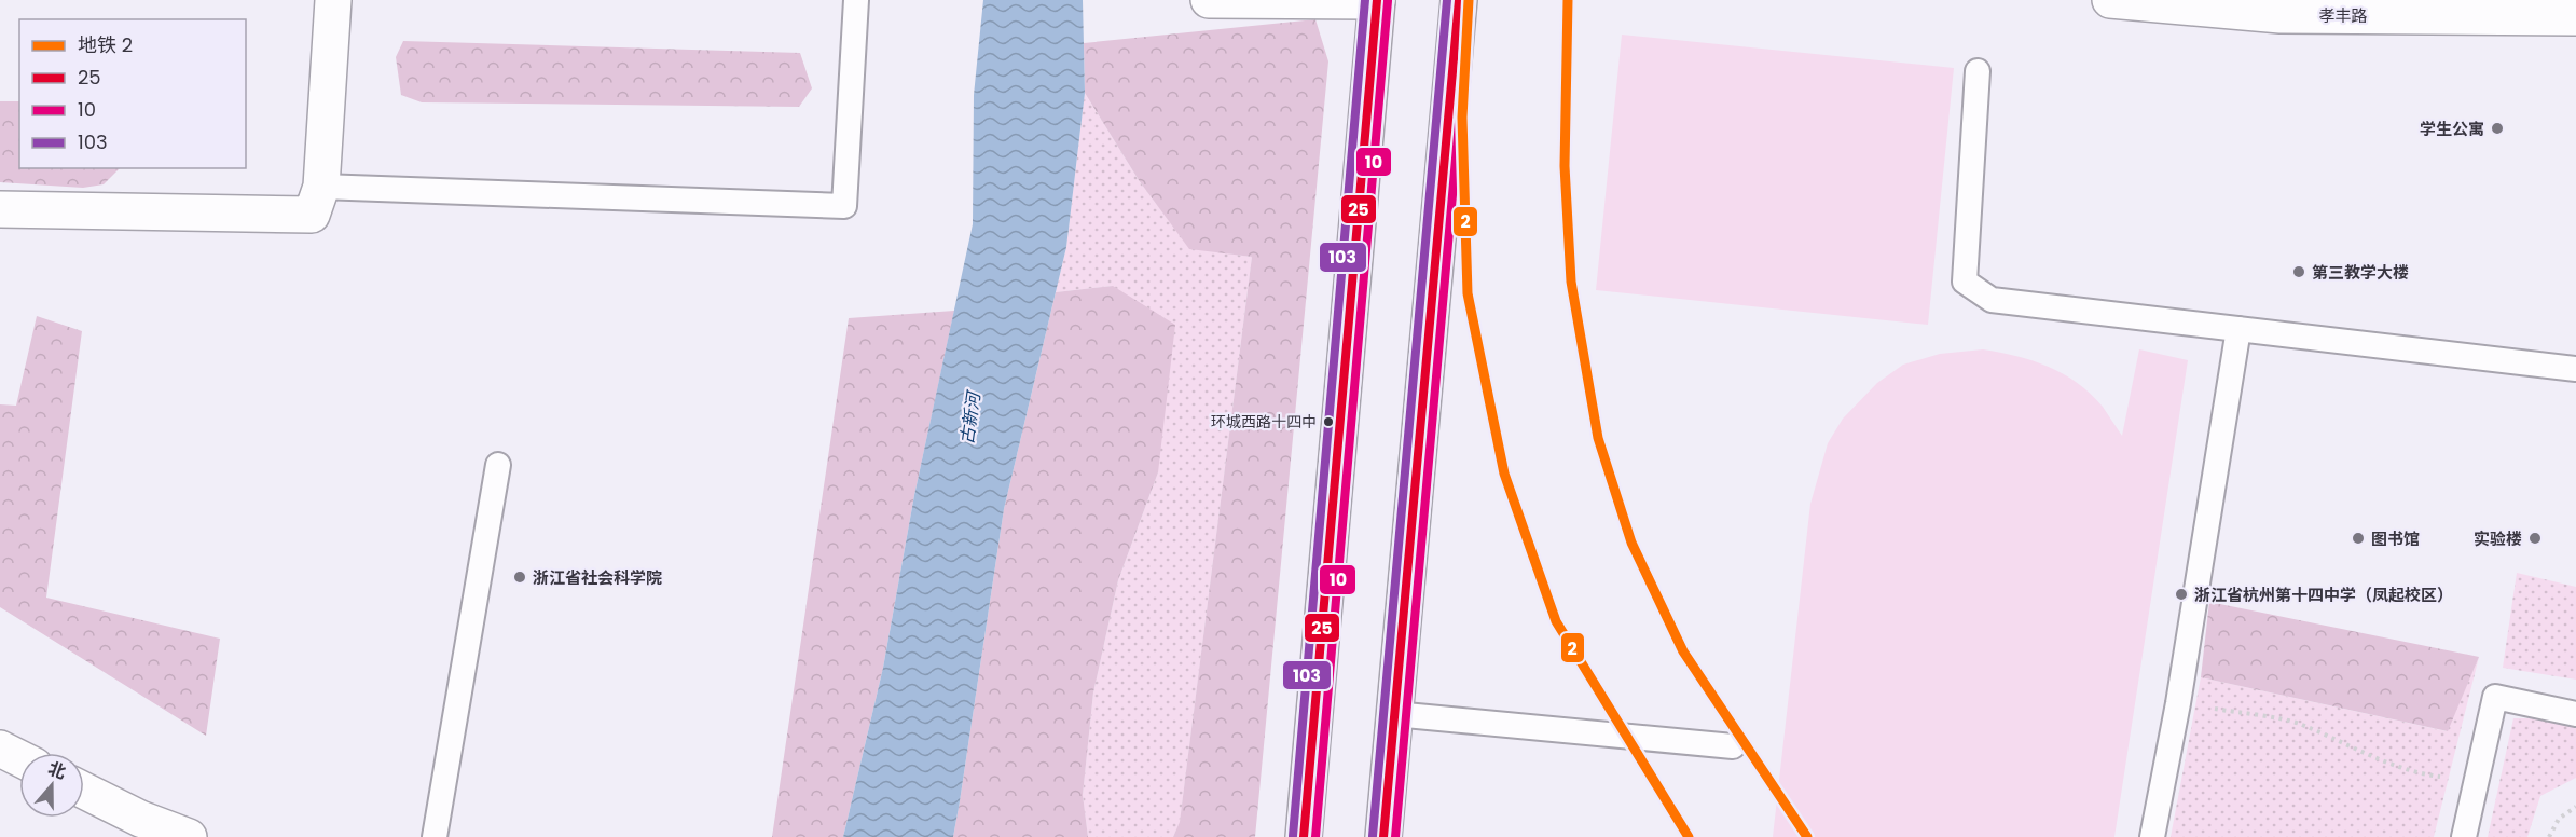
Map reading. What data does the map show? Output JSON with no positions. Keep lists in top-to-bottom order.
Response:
{
  "streets": {
    "main road": ["孝丰路"]
  },
  "water": ["古新河"],
  "places": [
    "学生公寓",
    "第三教学大楼",
    "环城西路十四中",
    "图书馆",
    "实验楼",
    "浙江省社会科学院",
    "浙江省杭州第十四中学（凤起校区）"
  ],
  "lines": [
    "metro line 2",
    "transit line 25",
    "transit line 103",
    "transit line 10"
  ],
  "legend": [
    "地铁 2",
    "25",
    "10",
    "103"
  ],
  "north": "top"
}
